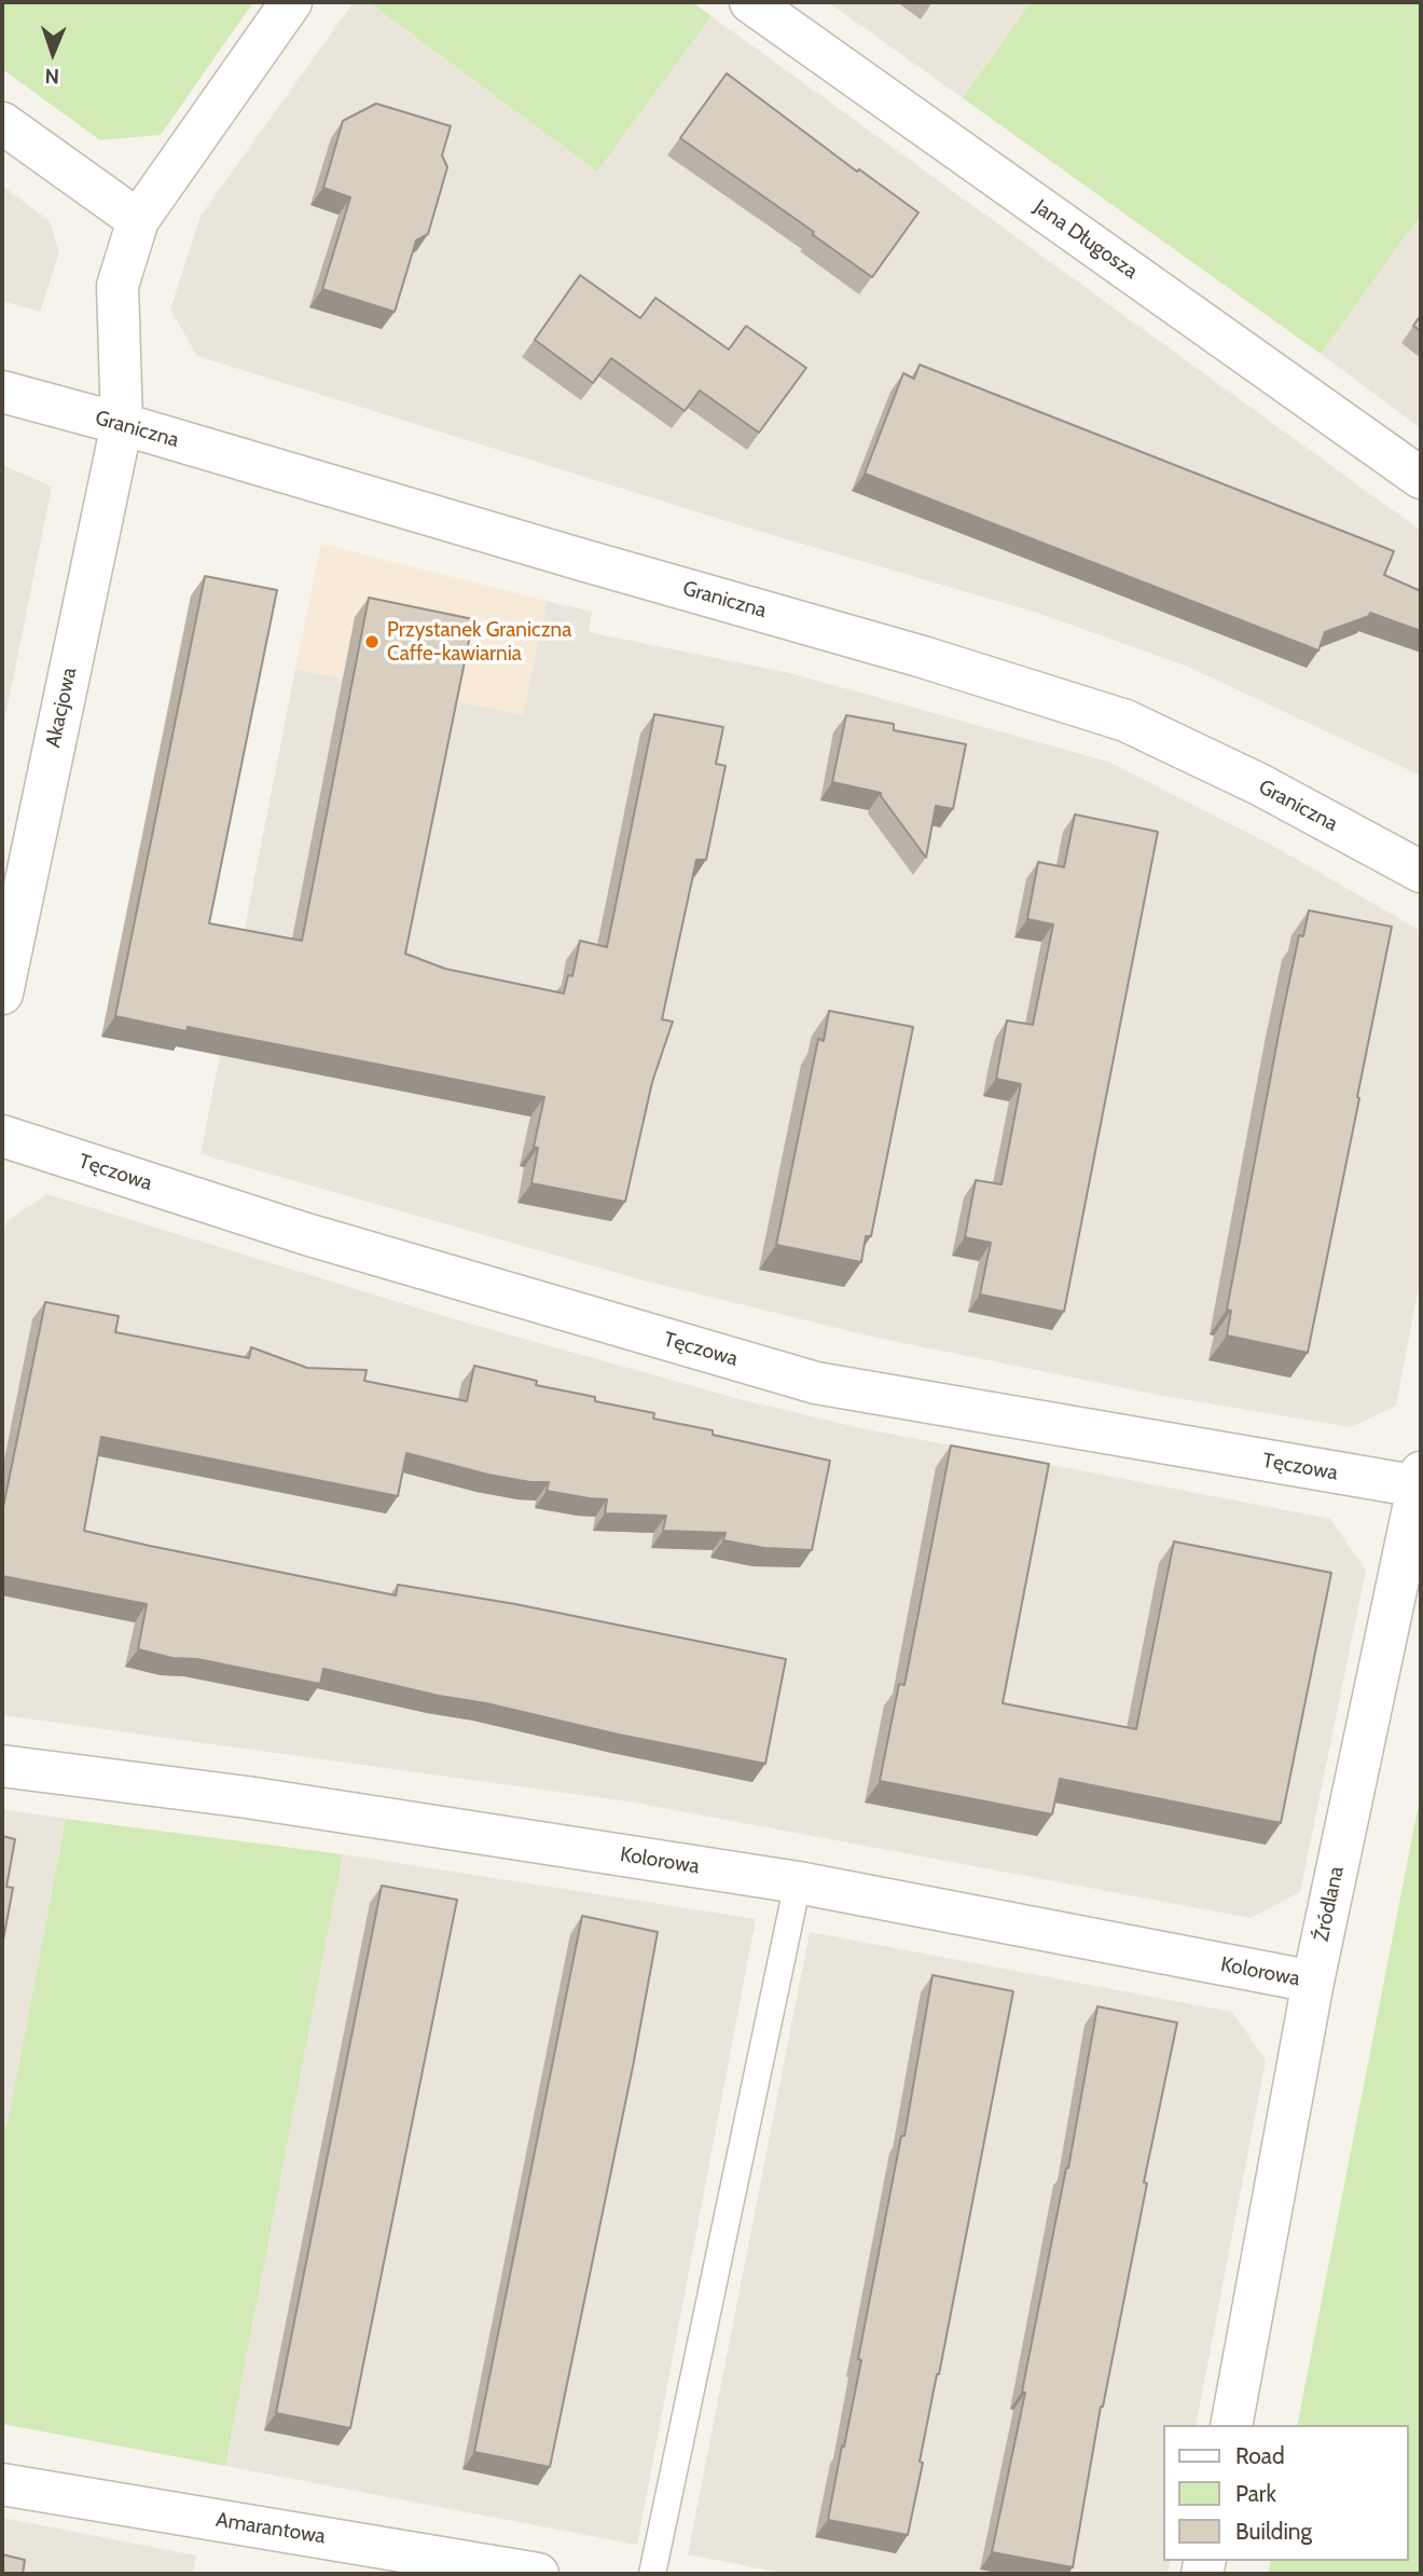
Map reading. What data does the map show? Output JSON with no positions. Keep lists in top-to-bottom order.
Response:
{
  "streets": {
    "street": [
      "Jana Długosza",
      "Graniczna",
      "Akacjowa",
      "Tęczowa",
      "Kolorowa",
      "Źródlana",
      "Amarantowa"
    ]
  },
  "crossings": [
    ["Graniczna", "Akacjowa"],
    ["Tęczowa", "Źródlana"],
    ["Kolorowa", "Źródlana"]
  ],
  "places": ["Przystanek Graniczna Caffe-kawiarnia"],
  "legend": ["Road", "Park", "Building"],
  "north": "bottom"
}
